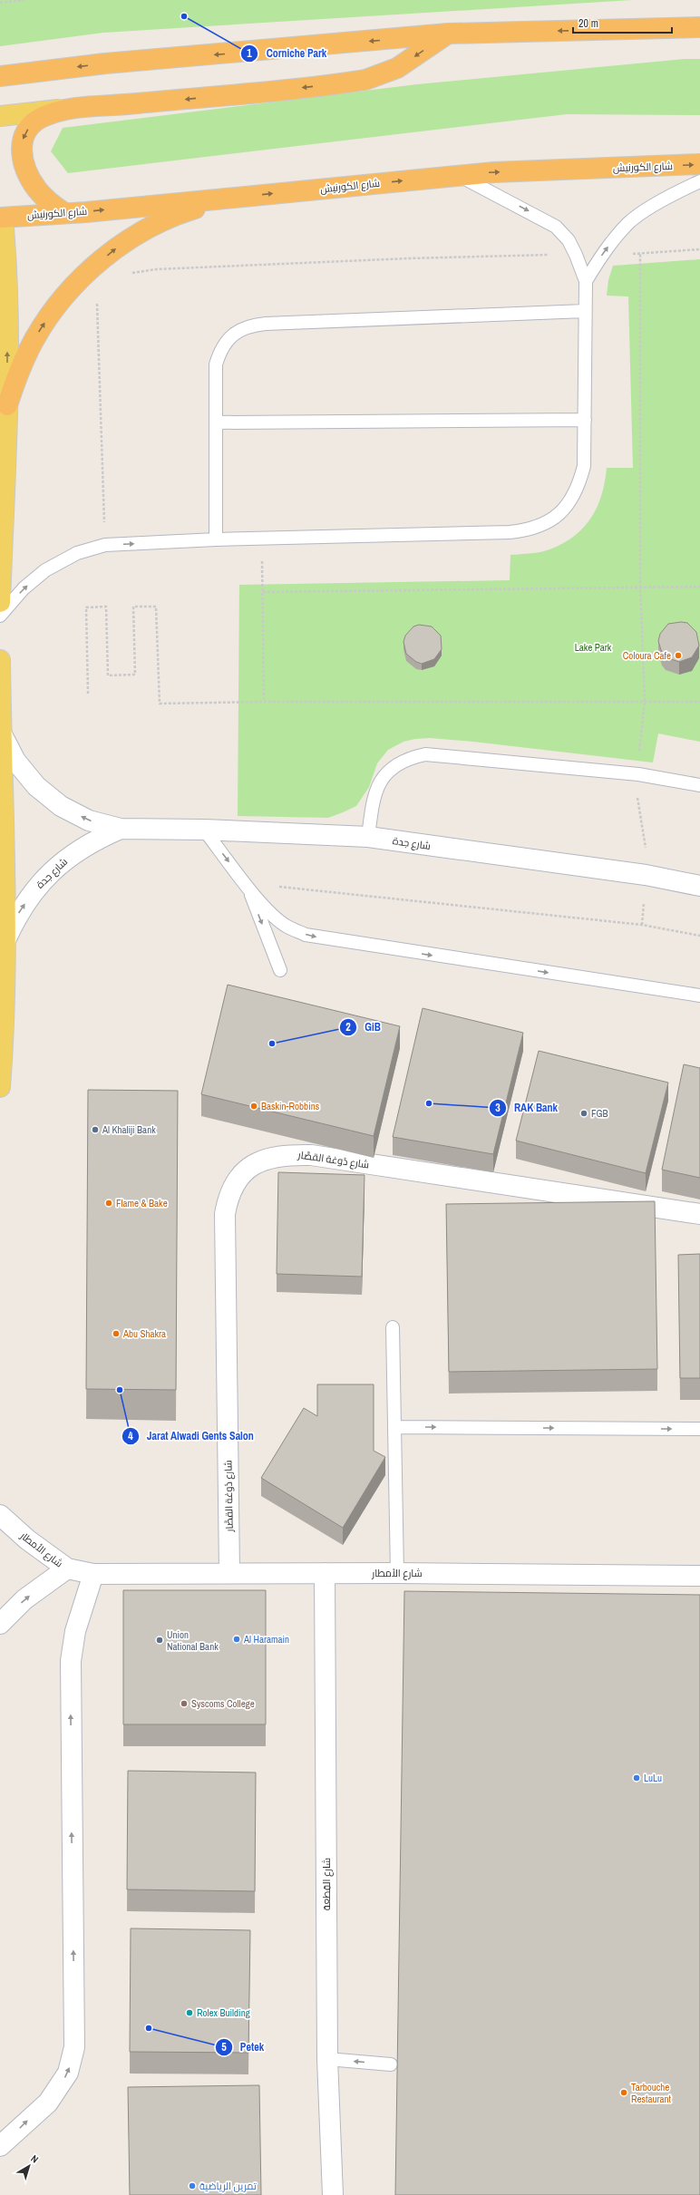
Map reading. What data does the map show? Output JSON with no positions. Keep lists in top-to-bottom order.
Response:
{
  "streets": {
    "highway": ["شارع الكورنيش"],
    "street": [
      "شارع جدة",
      "شارع دُوغة القصَّار",
      "شارع الأمطار",
      "شارع القِطعة"
    ]
  },
  "crossings": [
    ["شارع دُوغة القصَّار", "شارع الأمطار"],
    ["شارع الأمطار", "شارع القِطعة"]
  ],
  "parks": ["Lake Park"],
  "places": [
    "Corniche Park",
    "Coloura Cafe",
    "GiB",
    "RAK Bank",
    "Baskin-Robbins",
    "FGB",
    "Al Khaliji Bank",
    "Flame & Bake",
    "Abu Shakra",
    "Jarat Alwadi Gents Salon",
    "Al Haramain",
    "Union National Bank",
    "Syscoms College",
    "LuLu",
    "Rolex Building",
    "Petek",
    "Tarbouche Restaurant",
    "تمرين الرياضية"
  ],
  "scale_bar": "20 m",
  "north": "top right"
}
